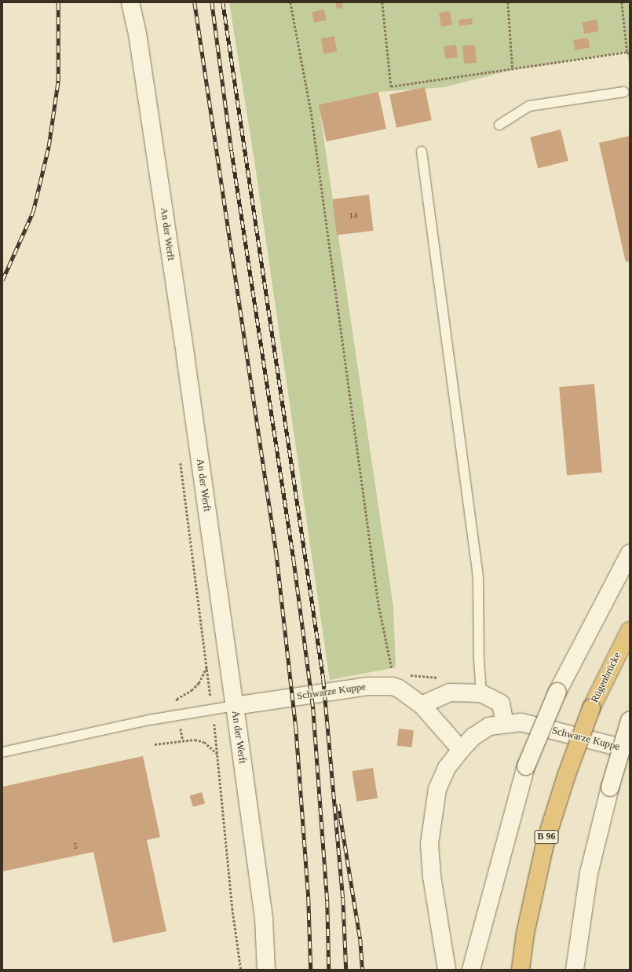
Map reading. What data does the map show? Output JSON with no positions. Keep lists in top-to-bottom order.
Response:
{
  "streets": {
    "highway": ["Rügenbrücke", "B 96"],
    "street": ["An der Werft", "Schwarze Kuppe"]
  },
  "crossings": [
    ["An der Werft", "Schwarze Kuppe"]
  ],
  "house_numbers": ["14", "5"]
}
